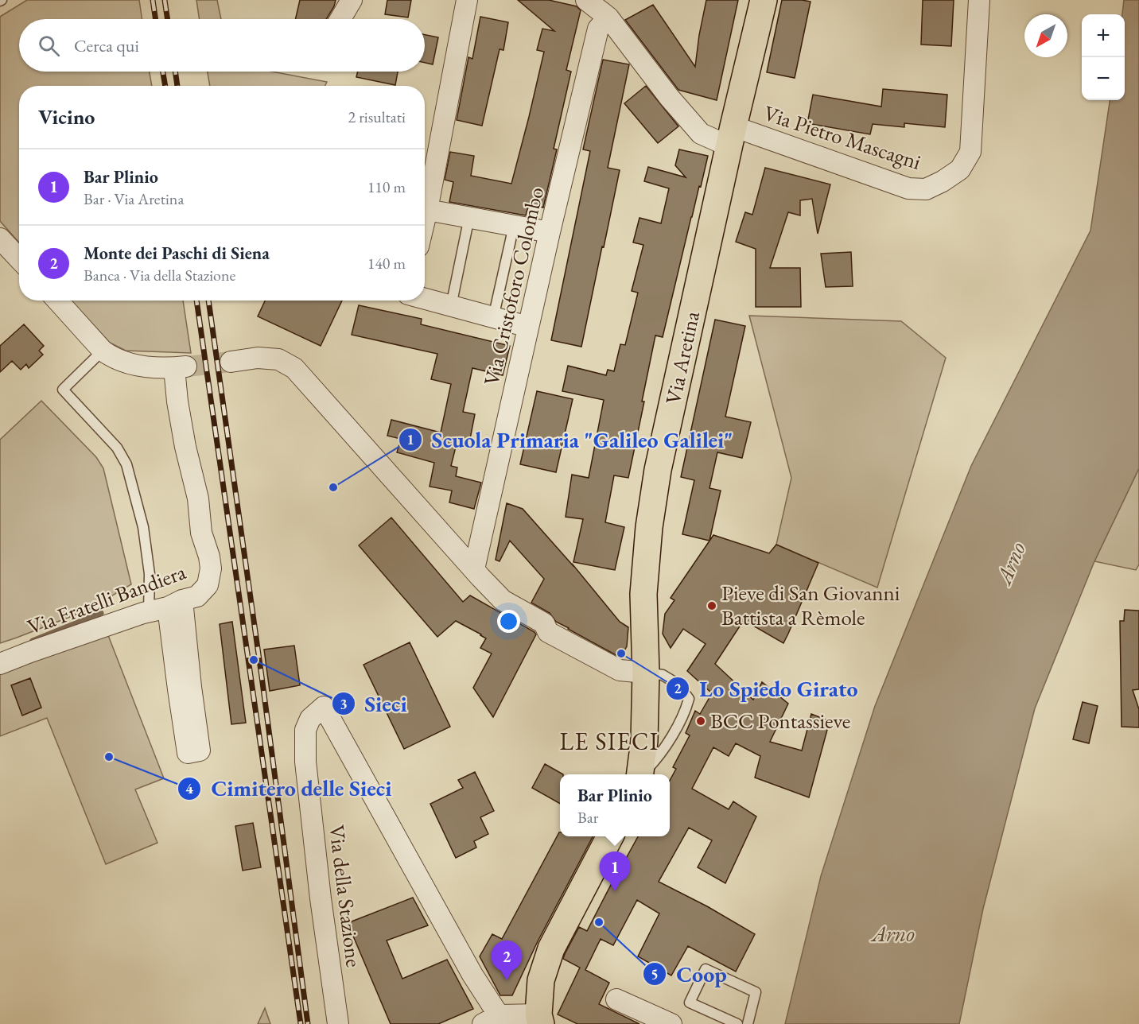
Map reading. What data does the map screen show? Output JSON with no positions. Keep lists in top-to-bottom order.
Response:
{
  "streets": {
    "main road": ["Via Aretina"],
    "street": [
      "Via Pietro Mascagni",
      "Via Cristoforo Colombo",
      "Via Fratelli Bandiera",
      "Via della Stazione"
    ]
  },
  "crossings": [
    ["Via Pietro Mascagni", "Via Cristoforo Colombo"],
    ["Via Pietro Mascagni", "Via Aretina"]
  ],
  "districts": ["LE SIECI"],
  "water": ["Arno"],
  "places": [
    "Scuola Primaria \"Galileo Galilei\"",
    "Pieve di San Giovanni Battista a Rèmole",
    "Lo Spiedo Girato",
    "Sieci",
    "BCC Pontassieve",
    "Cimitero delle Sieci",
    "Coop"
  ],
  "north": "bottom left",
  "page": {
    "map_buttons": ["+", "−"],
    "search": "Cerca qui",
    "heading": ["Vicino", "2 risultati"],
    "list": [
      {
        "mark": "1",
        "name": "Bar Plinio",
        "note": "Bar · Via Aretina",
        "value": "110 m"
      },
      {
        "mark": "2",
        "name": "Monte dei Paschi di Siena",
        "note": "Banca · Via della Stazione",
        "value": "140 m"
      }
    ],
    "popup": ["Bar Plinio", "Bar"],
    "pins": ["1", "2"]
  }
}
